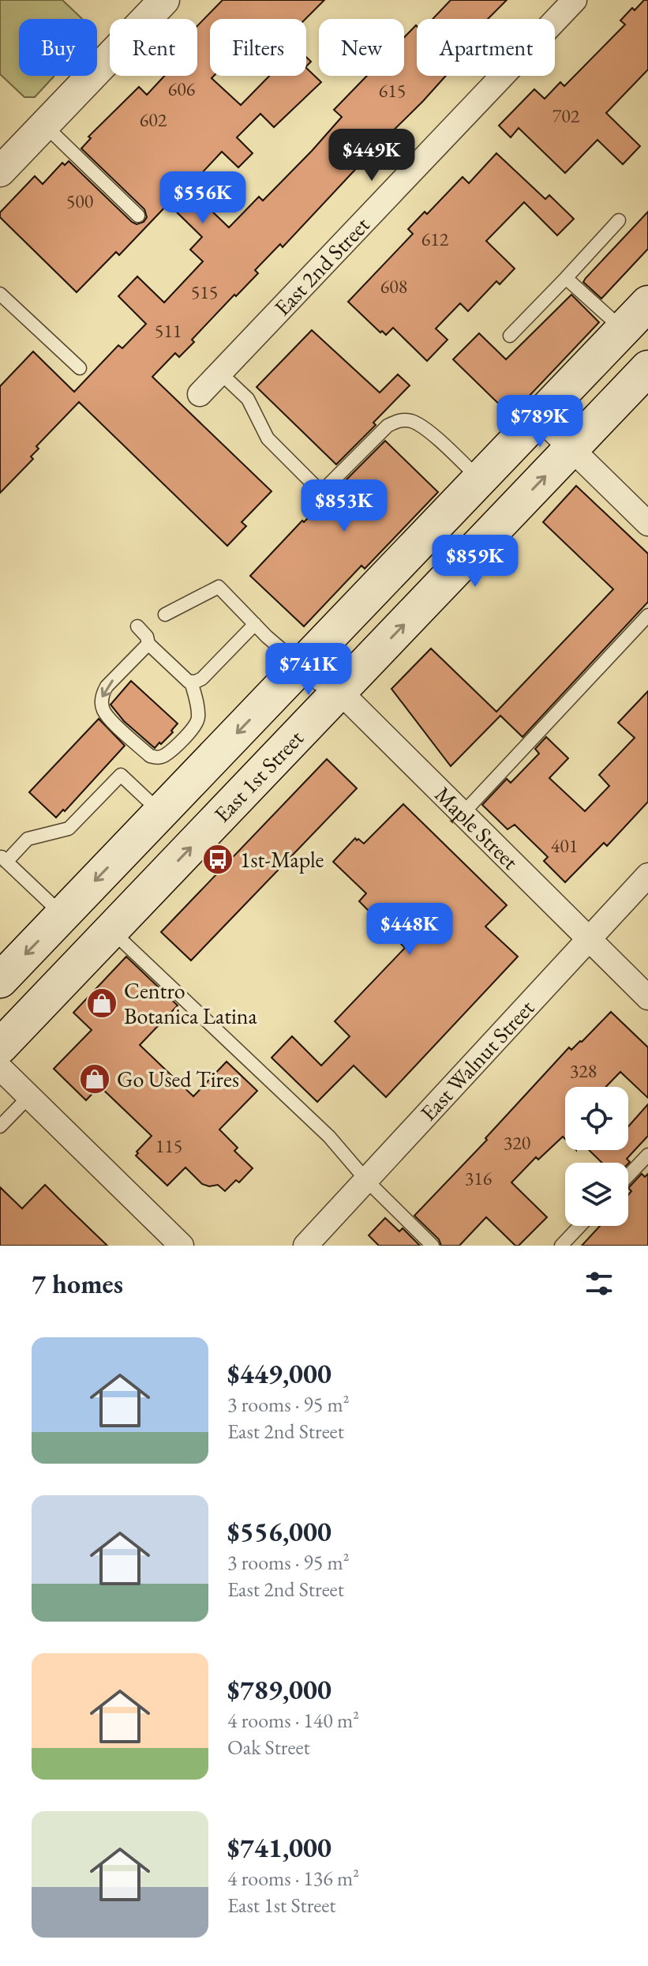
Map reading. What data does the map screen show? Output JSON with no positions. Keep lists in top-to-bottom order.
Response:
{
  "streets": {
    "main road": ["East 1st Street"],
    "street": ["East 2nd Street", "Maple Street", "East Walnut Street"]
  },
  "crossings": [
    ["East 1st Street", "Maple Street"],
    ["Maple Street", "East Walnut Street"]
  ],
  "places": {
    "bus stop": ["1st-Maple"],
    "shop": ["Centro Botanica Latina", "Go Used Tires"]
  },
  "house_numbers": [
    "606",
    "615",
    "702",
    "602",
    "500",
    "612",
    "608",
    "515",
    "511",
    "401",
    "328",
    "320",
    "115",
    "316"
  ],
  "page": {
    "chip": [
      "Buy",
      "Rent",
      "Filters",
      "New",
      "Apartment"
    ],
    "price": [
      "$449K",
      "$556K",
      "$789K",
      "$853K",
      "$859K",
      "$741K",
      "$448K"
    ],
    "heading": "7 homes",
    "list": [
      {
        "name": "$449,000",
        "note": "3 rooms · 95 m² · East 2nd Street"
      },
      {
        "name": "$556,000",
        "note": "3 rooms · 95 m² · East 2nd Street"
      },
      {
        "name": "$789,000",
        "note": "4 rooms · 140 m² · Oak Street"
      },
      {
        "name": "$741,000",
        "note": "4 rooms · 136 m² · East 1st Street"
      }
    ]
  }
}
